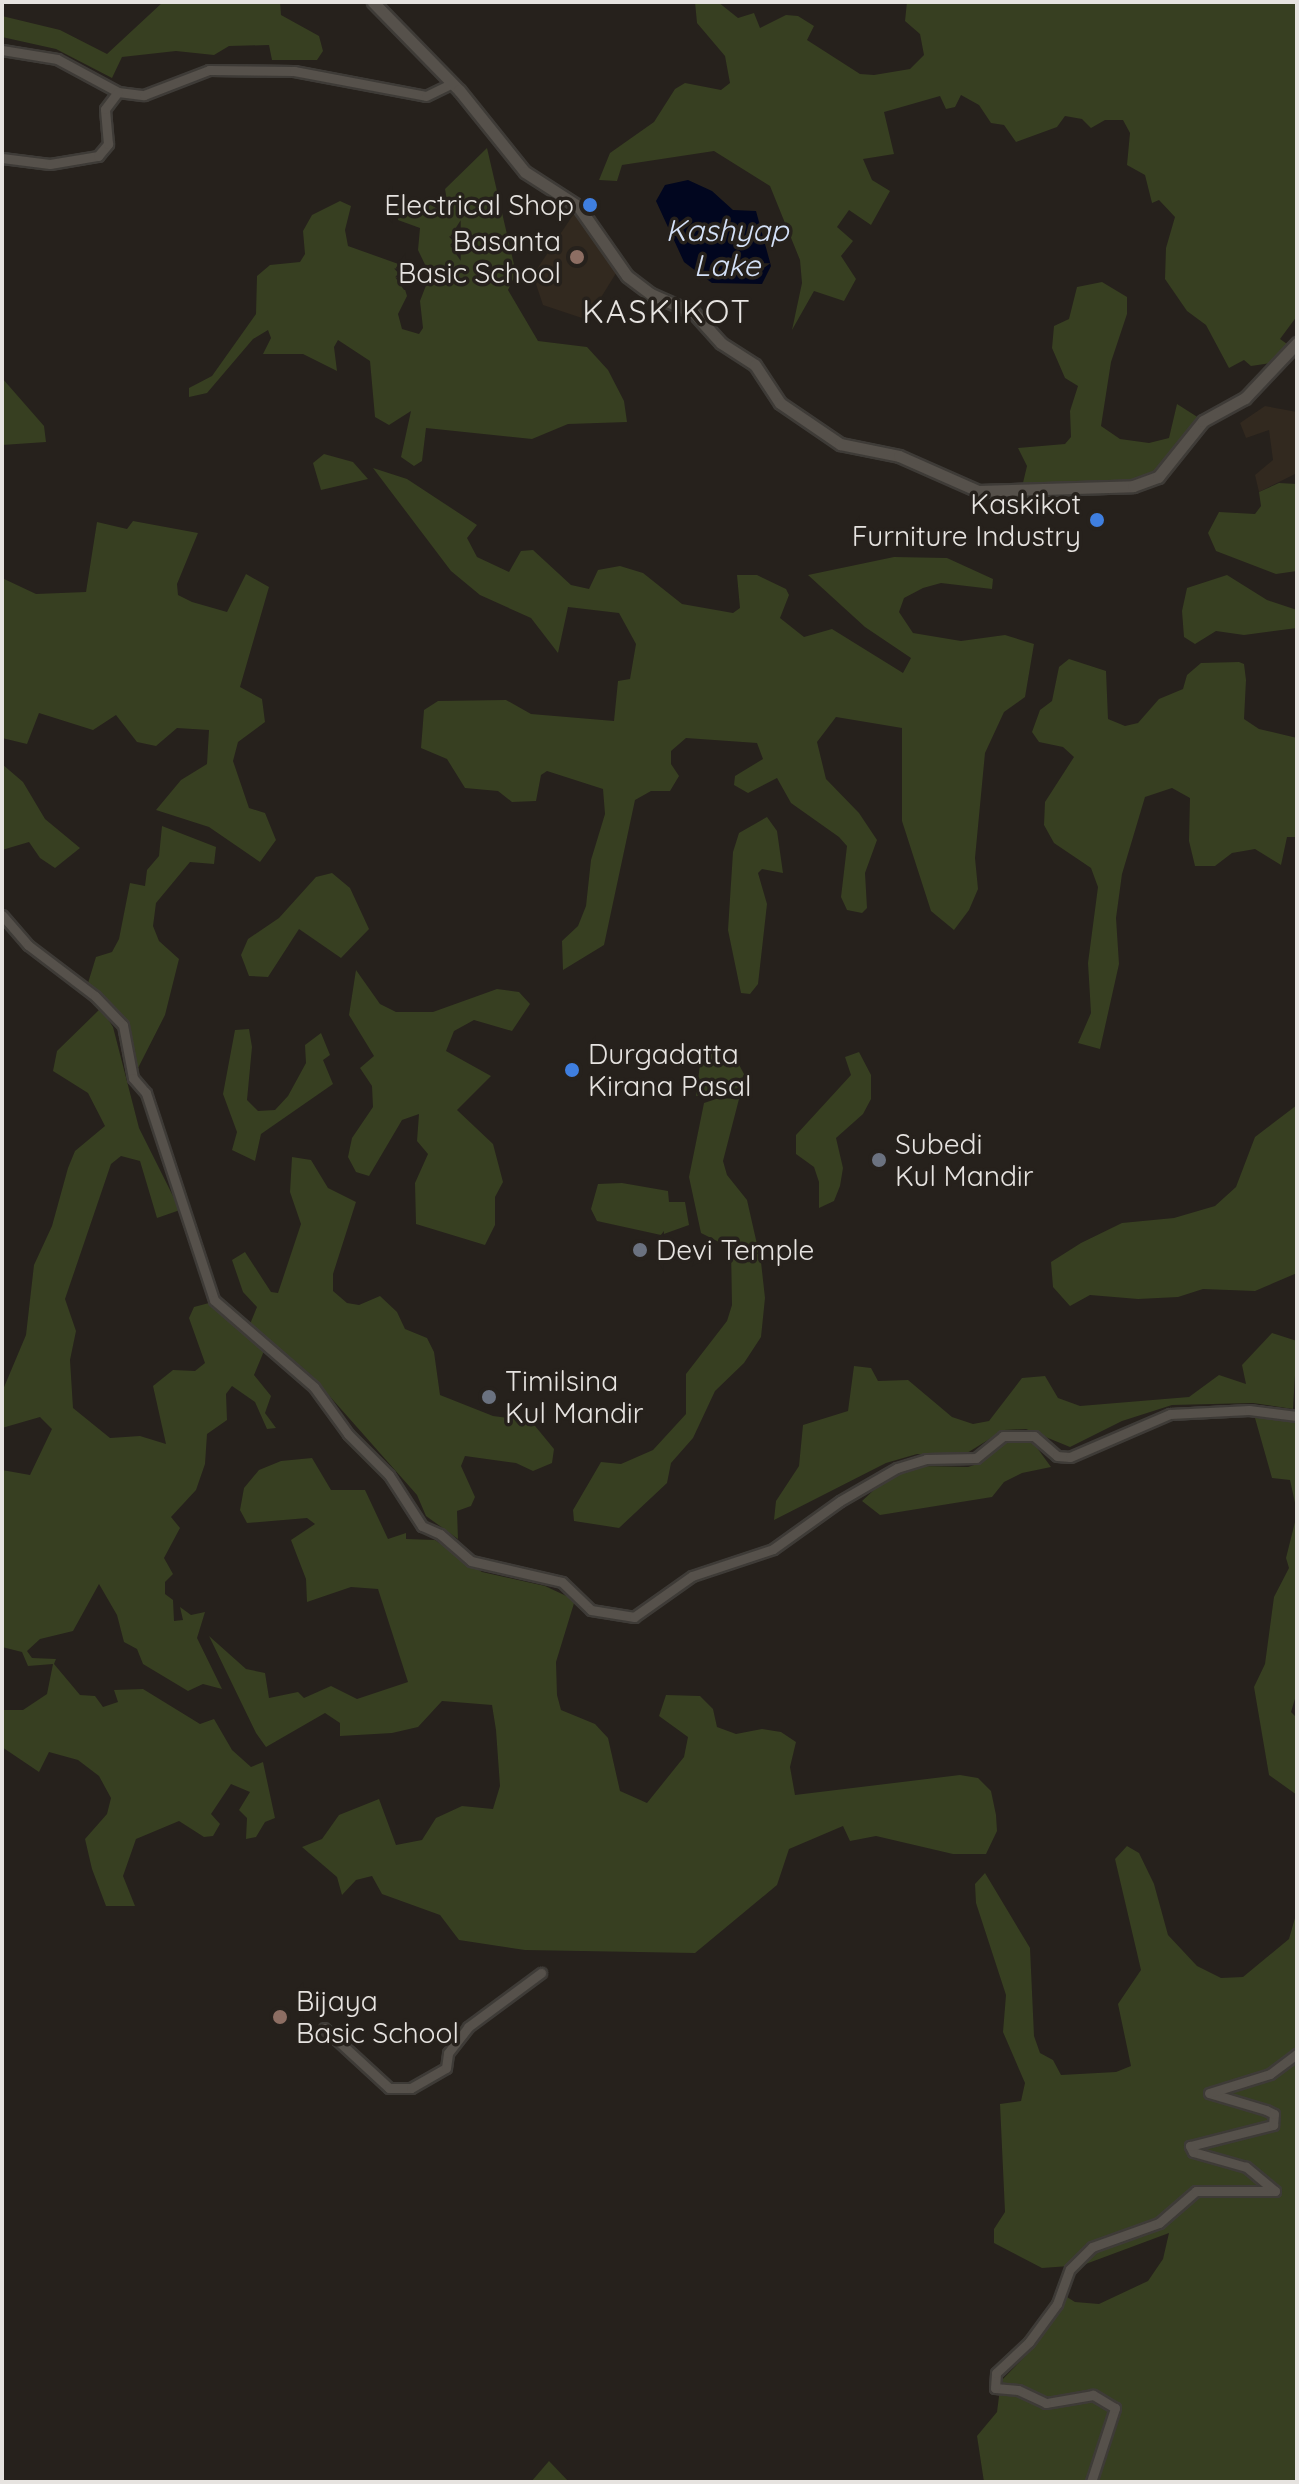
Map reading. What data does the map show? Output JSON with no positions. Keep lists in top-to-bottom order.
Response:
{
  "districts": ["KASKIKOT"],
  "water": ["Kashyap Lake"],
  "places": [
    "Electrical Shop",
    "Basanta Basic School",
    "Kaskikot Furniture Industry",
    "Durgadatta Kirana Pasal",
    "Subedi Kul Mandir",
    "Devi Temple",
    "Timilsina Kul Mandir",
    "Bijaya Basic School"
  ]
}
